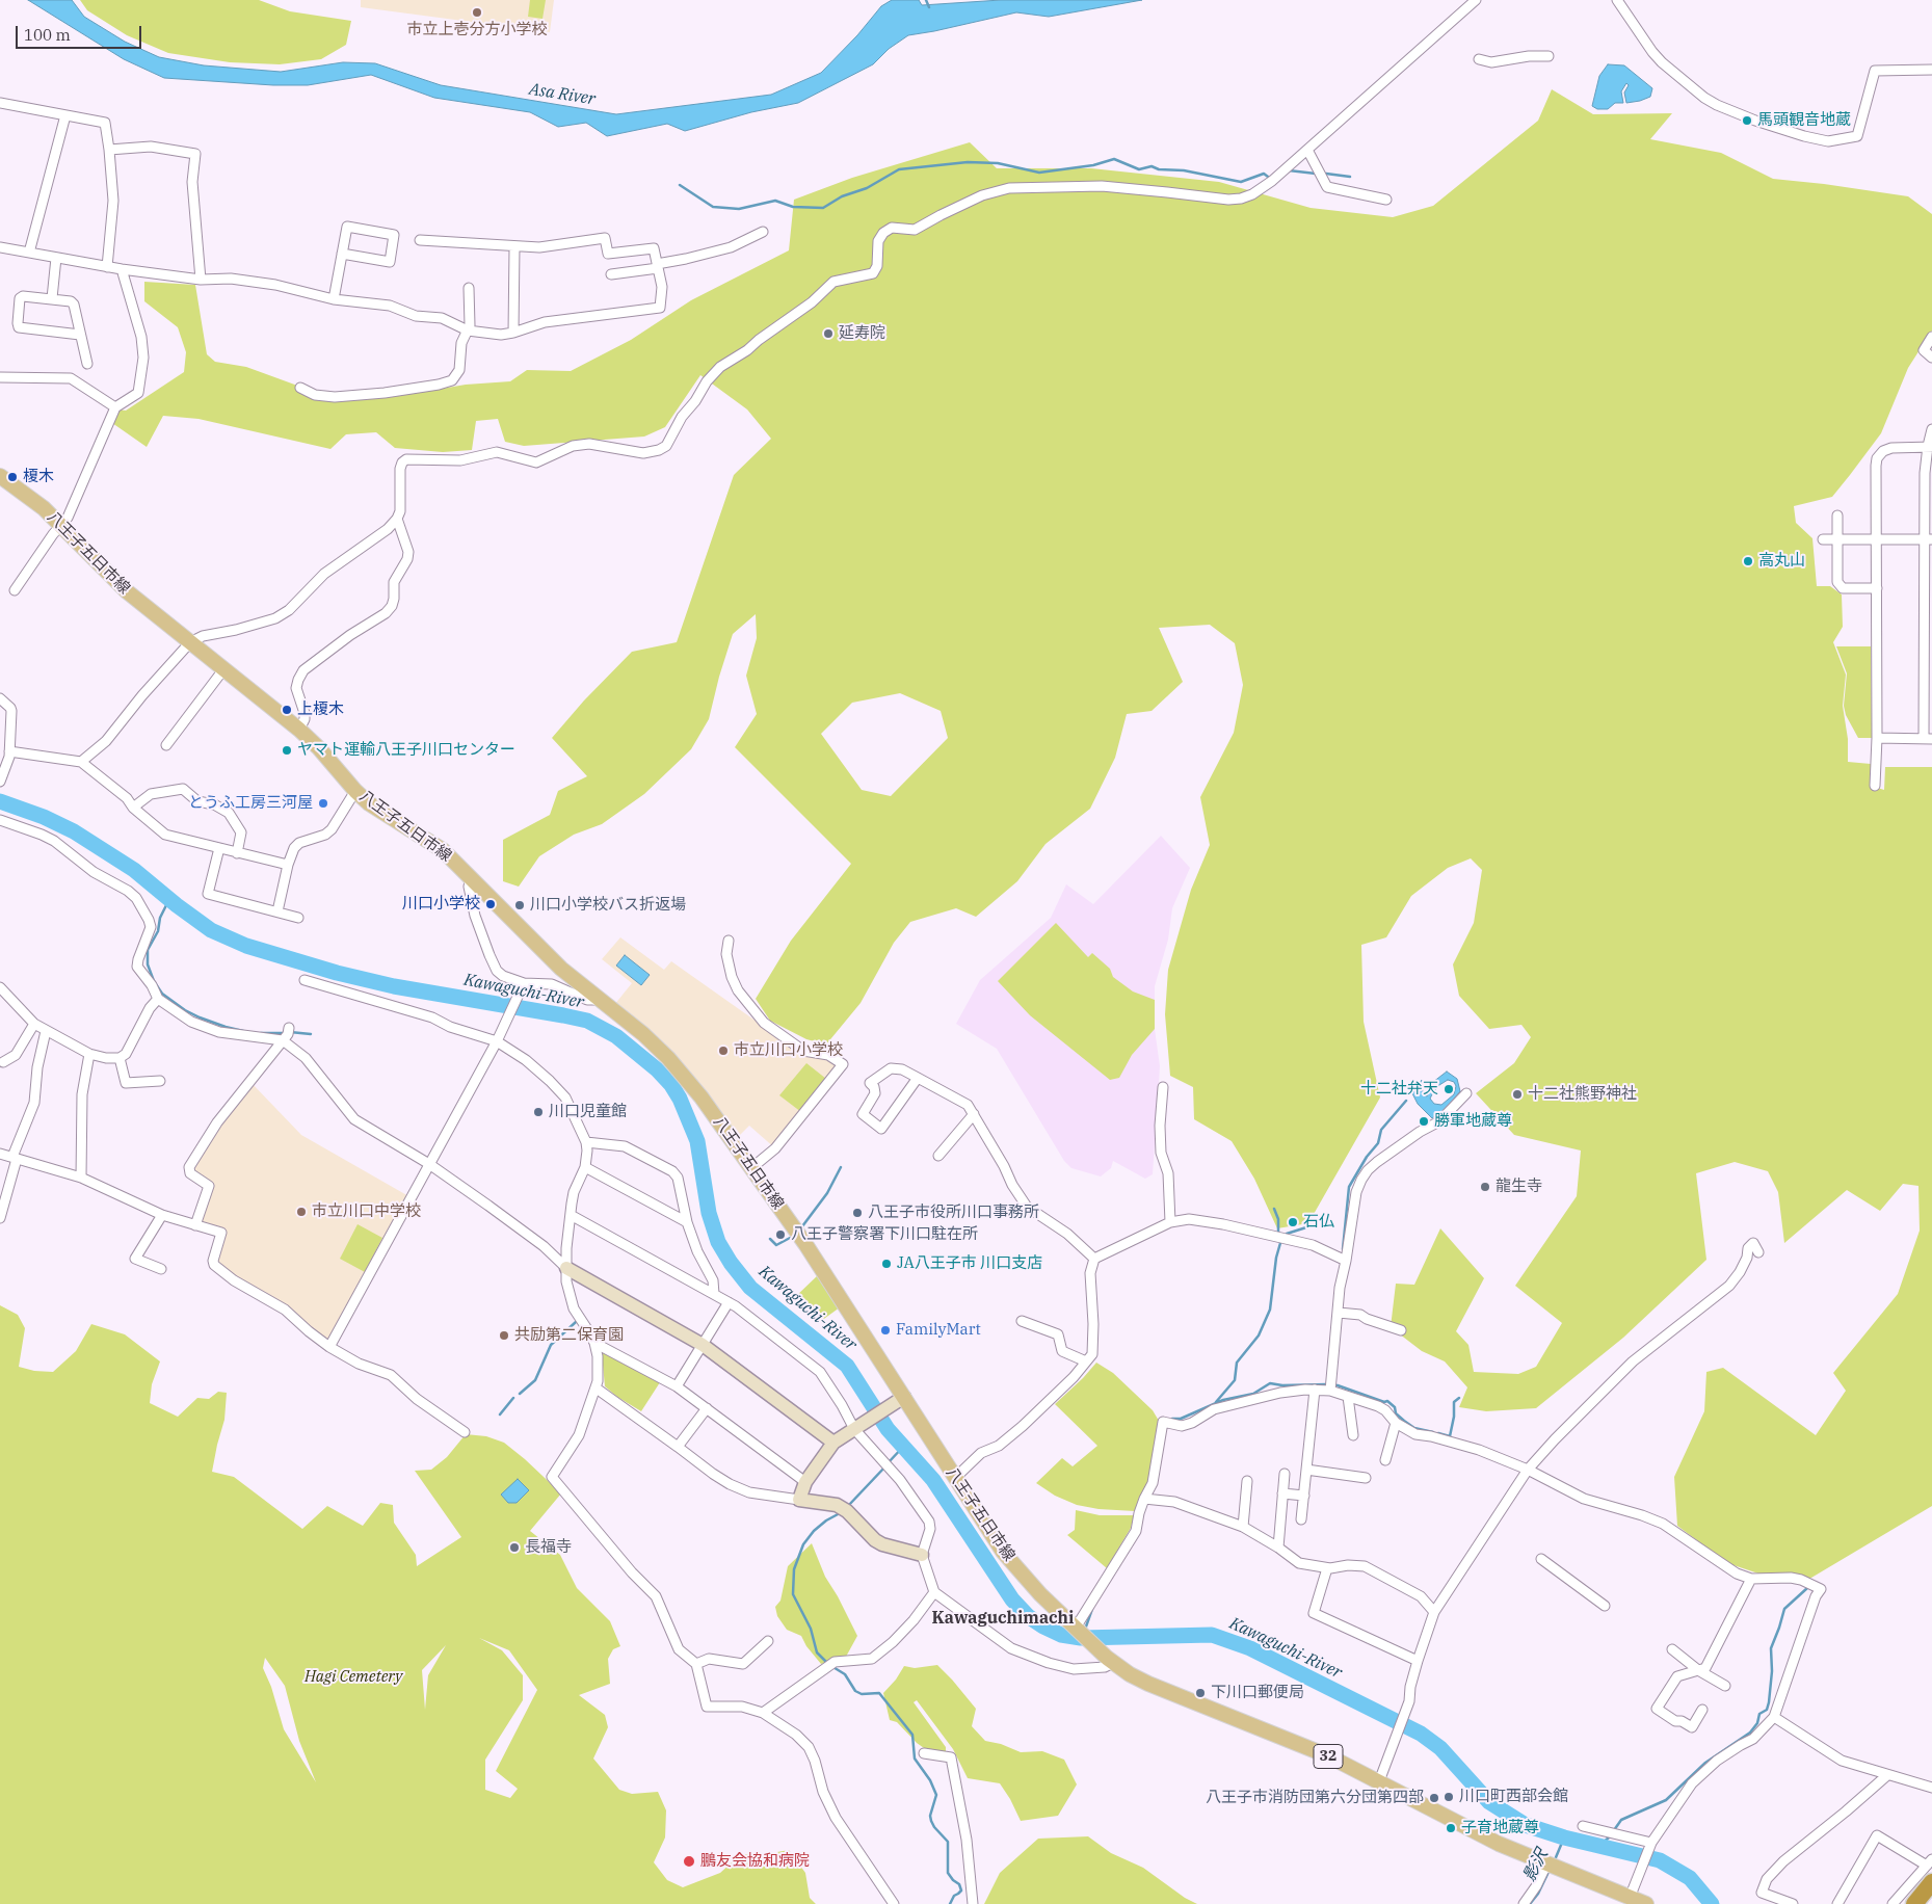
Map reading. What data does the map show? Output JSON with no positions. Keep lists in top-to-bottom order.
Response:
{
  "streets": {
    "main road": ["八王子五日市線", "32"]
  },
  "districts": ["Kawaguchimachi"],
  "water": ["Asa River", "Kawaguchi-River", "影沢"],
  "parks": ["Hagi Cemetery"],
  "places": [
    "市立上壱分方小学校",
    "馬頭観音地蔵",
    "延寿院",
    "榎木",
    "高丸山",
    "上榎木",
    "ヤマト運輸八王子川口センター",
    "とうふ工房三河屋",
    "川口小学校",
    "川口小学校バス折返場",
    "市立川口小学校",
    "十二社弁天",
    "十二社熊野神社",
    "川口児童館",
    "勝軍地蔵尊",
    "龍生寺",
    "市立川口中学校",
    "八王子市役所川口事務所",
    "石仏",
    "八王子警察署下川口駐在所",
    "JA八王子市 川口支店",
    "FamilyMart",
    "共励第二保育園",
    "長福寺",
    "下川口郵便局",
    "川口町西部会館",
    "八王子市消防団第六分団第四部",
    "子育地蔵尊",
    "鵬友会協和病院"
  ],
  "scale_bar": "100 m"
}
